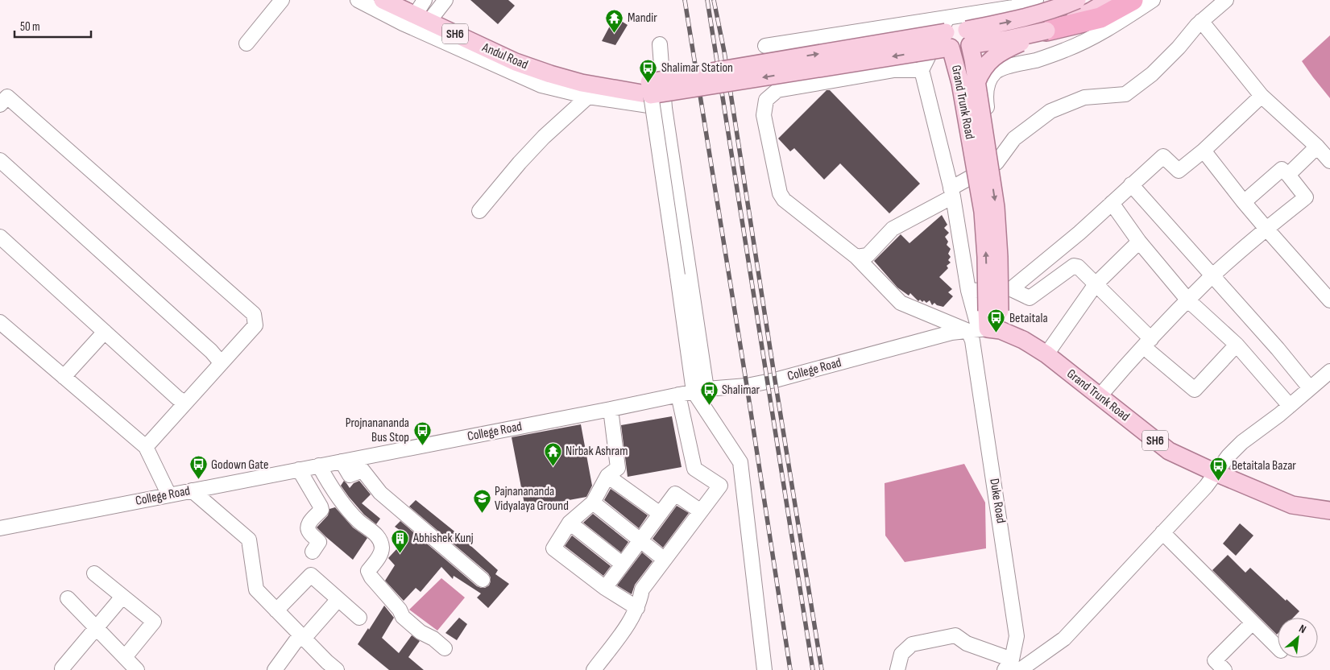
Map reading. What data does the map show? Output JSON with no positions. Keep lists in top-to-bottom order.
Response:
{
  "streets": {
    "main road": ["SH6", "Andul Road", "Grand Trunk Road"],
    "street": ["College Road", "Duke Road"]
  },
  "crossings": [
    ["Grand Trunk Road", "College Road"],
    ["Grand Trunk Road", "Duke Road"],
    ["College Road", "Duke Road"]
  ],
  "places": {
    "temple": ["Mandir", "Nirbak Ashram"],
    "bus stop": [
      "Shalimar Station",
      "Betaitala",
      "Shalimar",
      "Projnanananda Bus Stop",
      "Godown Gate",
      "Betaitala Bazar"
    ],
    "school or university": ["Pajnanananda Vidyalaya Ground"],
    "building": ["Abhishek Kunj"]
  },
  "scale_bar": "50 m",
  "north": "top right"
}
